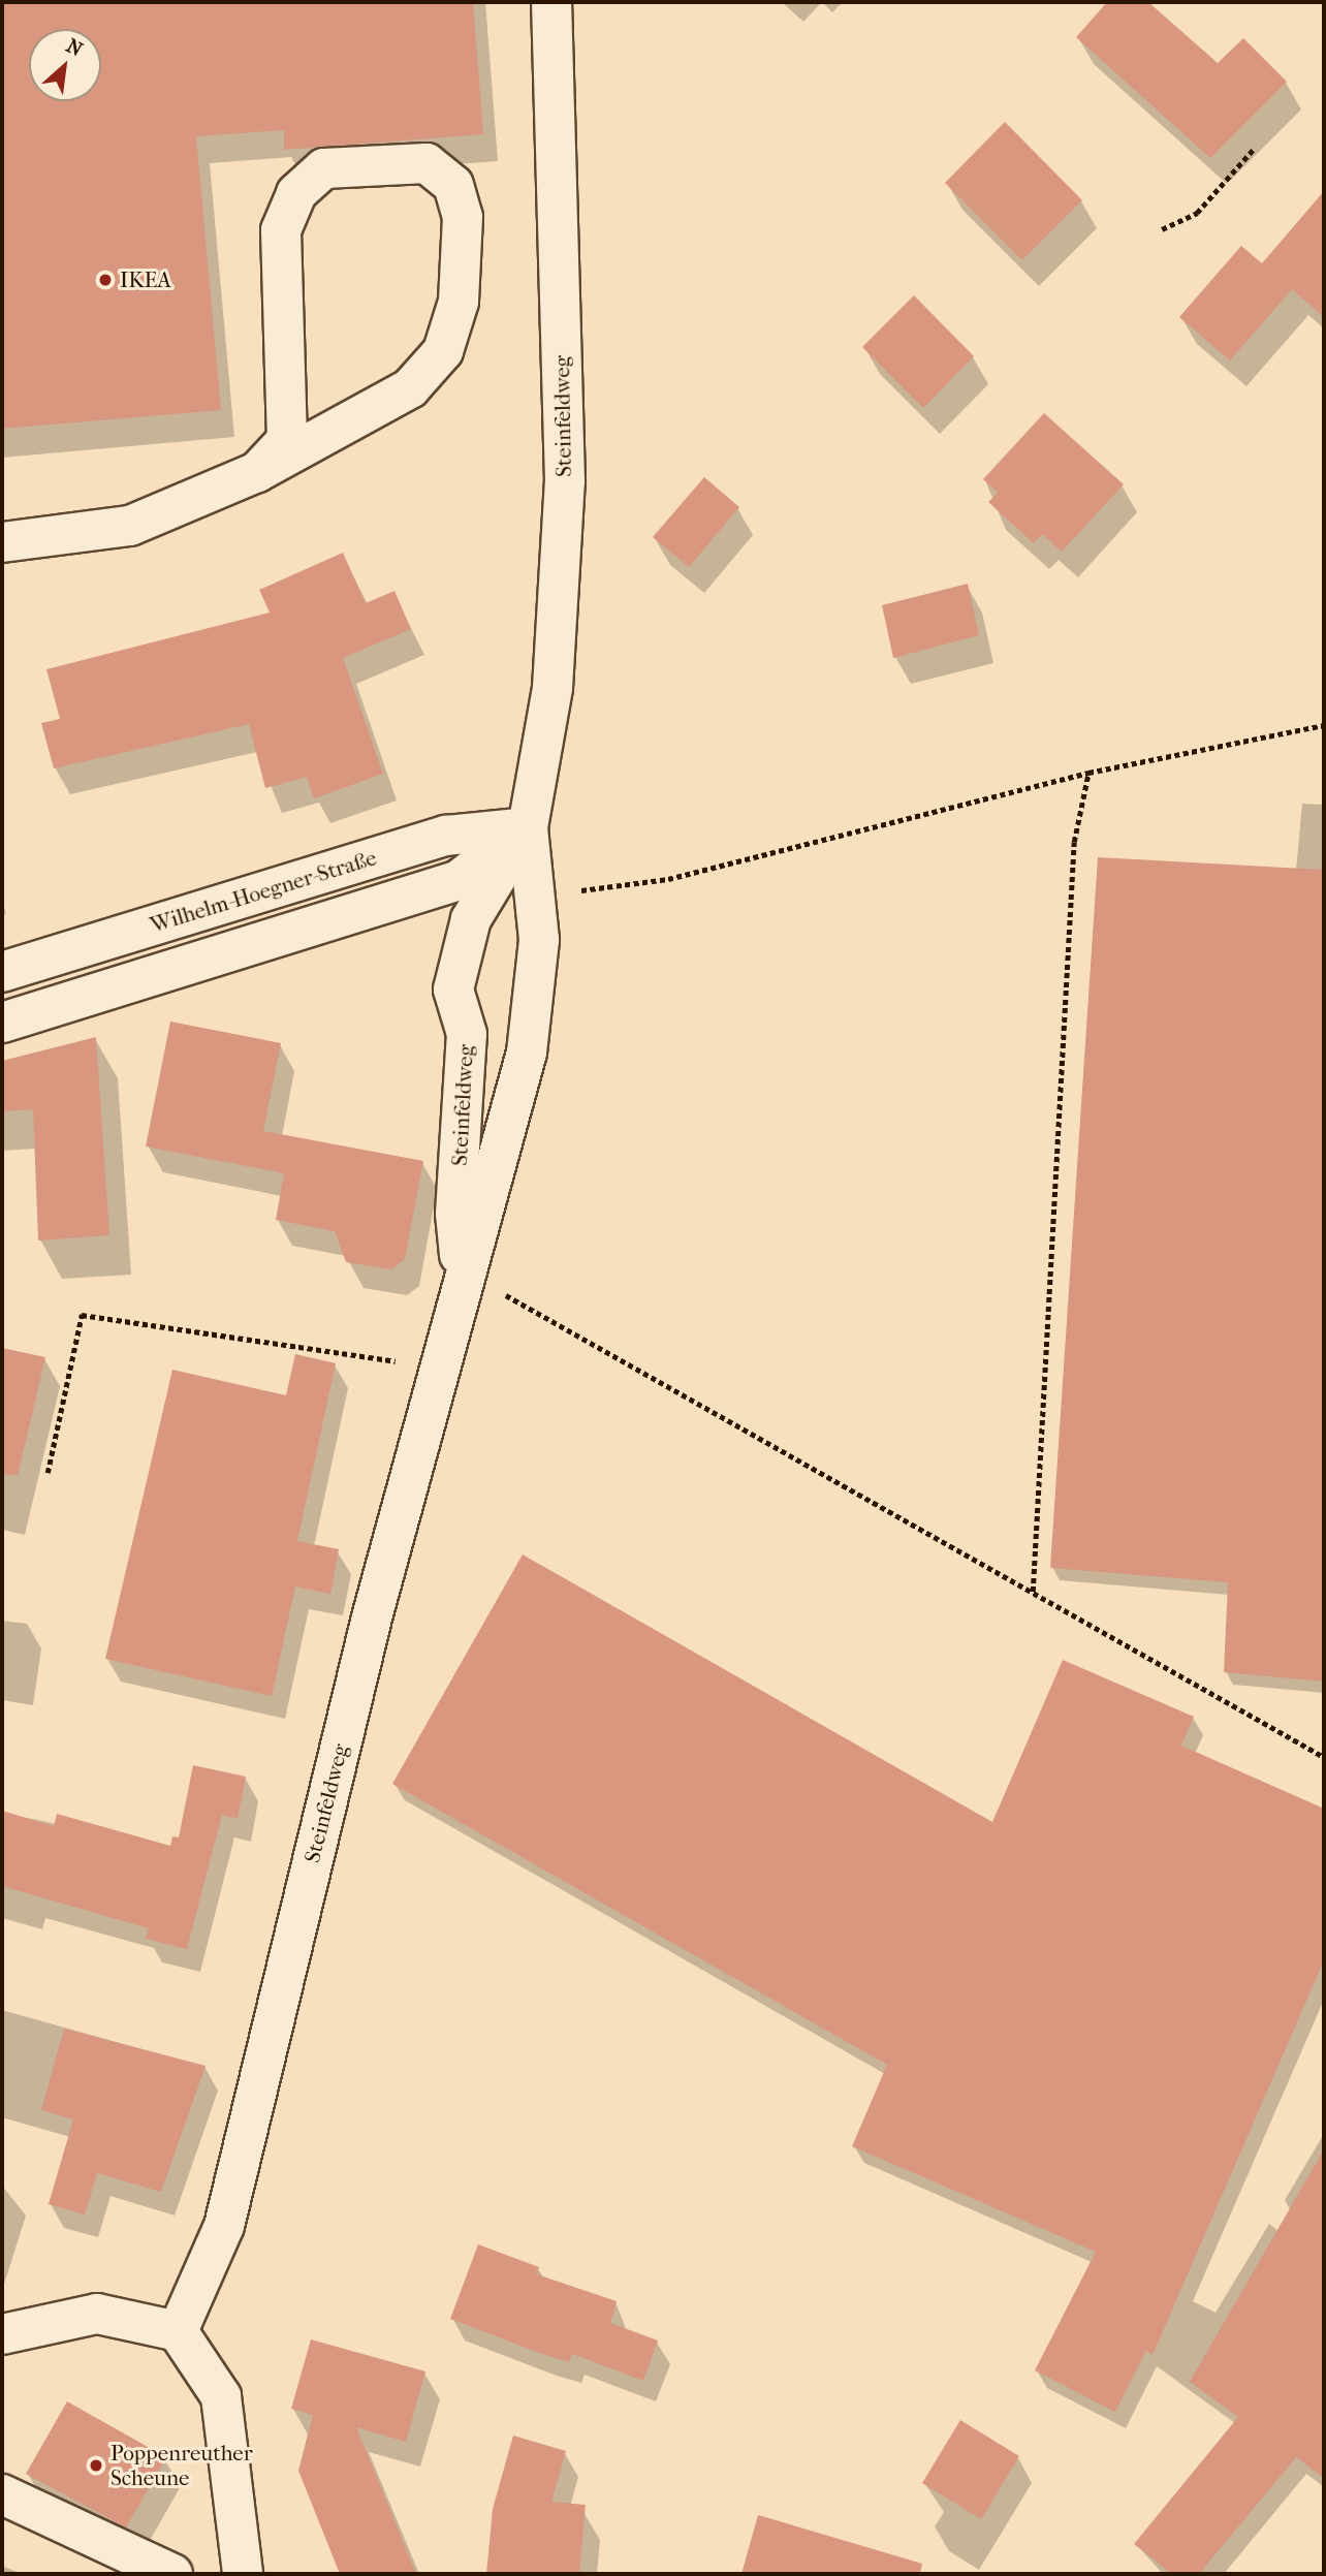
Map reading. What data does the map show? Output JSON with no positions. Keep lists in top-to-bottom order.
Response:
{
  "streets": {
    "street": ["Steinfeldweg", "Wilhelm-Hoegner-Straße"]
  },
  "crossings": [
    ["Steinfeldweg", "Wilhelm-Hoegner-Straße"]
  ],
  "places": ["IKEA", "Poppenreuther Scheune"],
  "north": "top right"
}
